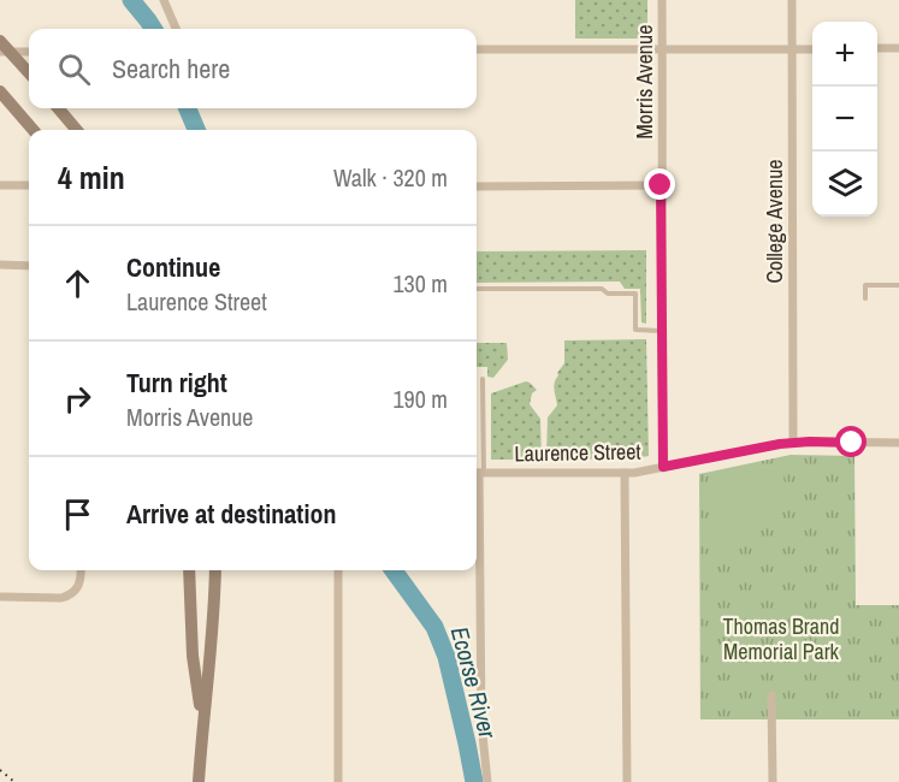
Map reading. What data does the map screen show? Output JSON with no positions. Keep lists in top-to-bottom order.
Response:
{
  "streets": {
    "street": ["Morris Avenue", "College Avenue", "Laurence Street"]
  },
  "crossings": [
    ["Morris Avenue", "Laurence Street"],
    ["College Avenue", "Laurence Street"]
  ],
  "water": ["Ecorse River"],
  "parks": ["Thomas Brand Memorial Park"],
  "page": {
    "map_buttons": ["+", "−"],
    "search": "Search here",
    "heading": ["4 min", "Walk · 320 m"],
    "list": [
      ["Continue", "Laurence Street", "130 m"],
      ["Turn right", "Morris Avenue", "190 m"],
      "Arrive at destination"
    ]
  }
}
